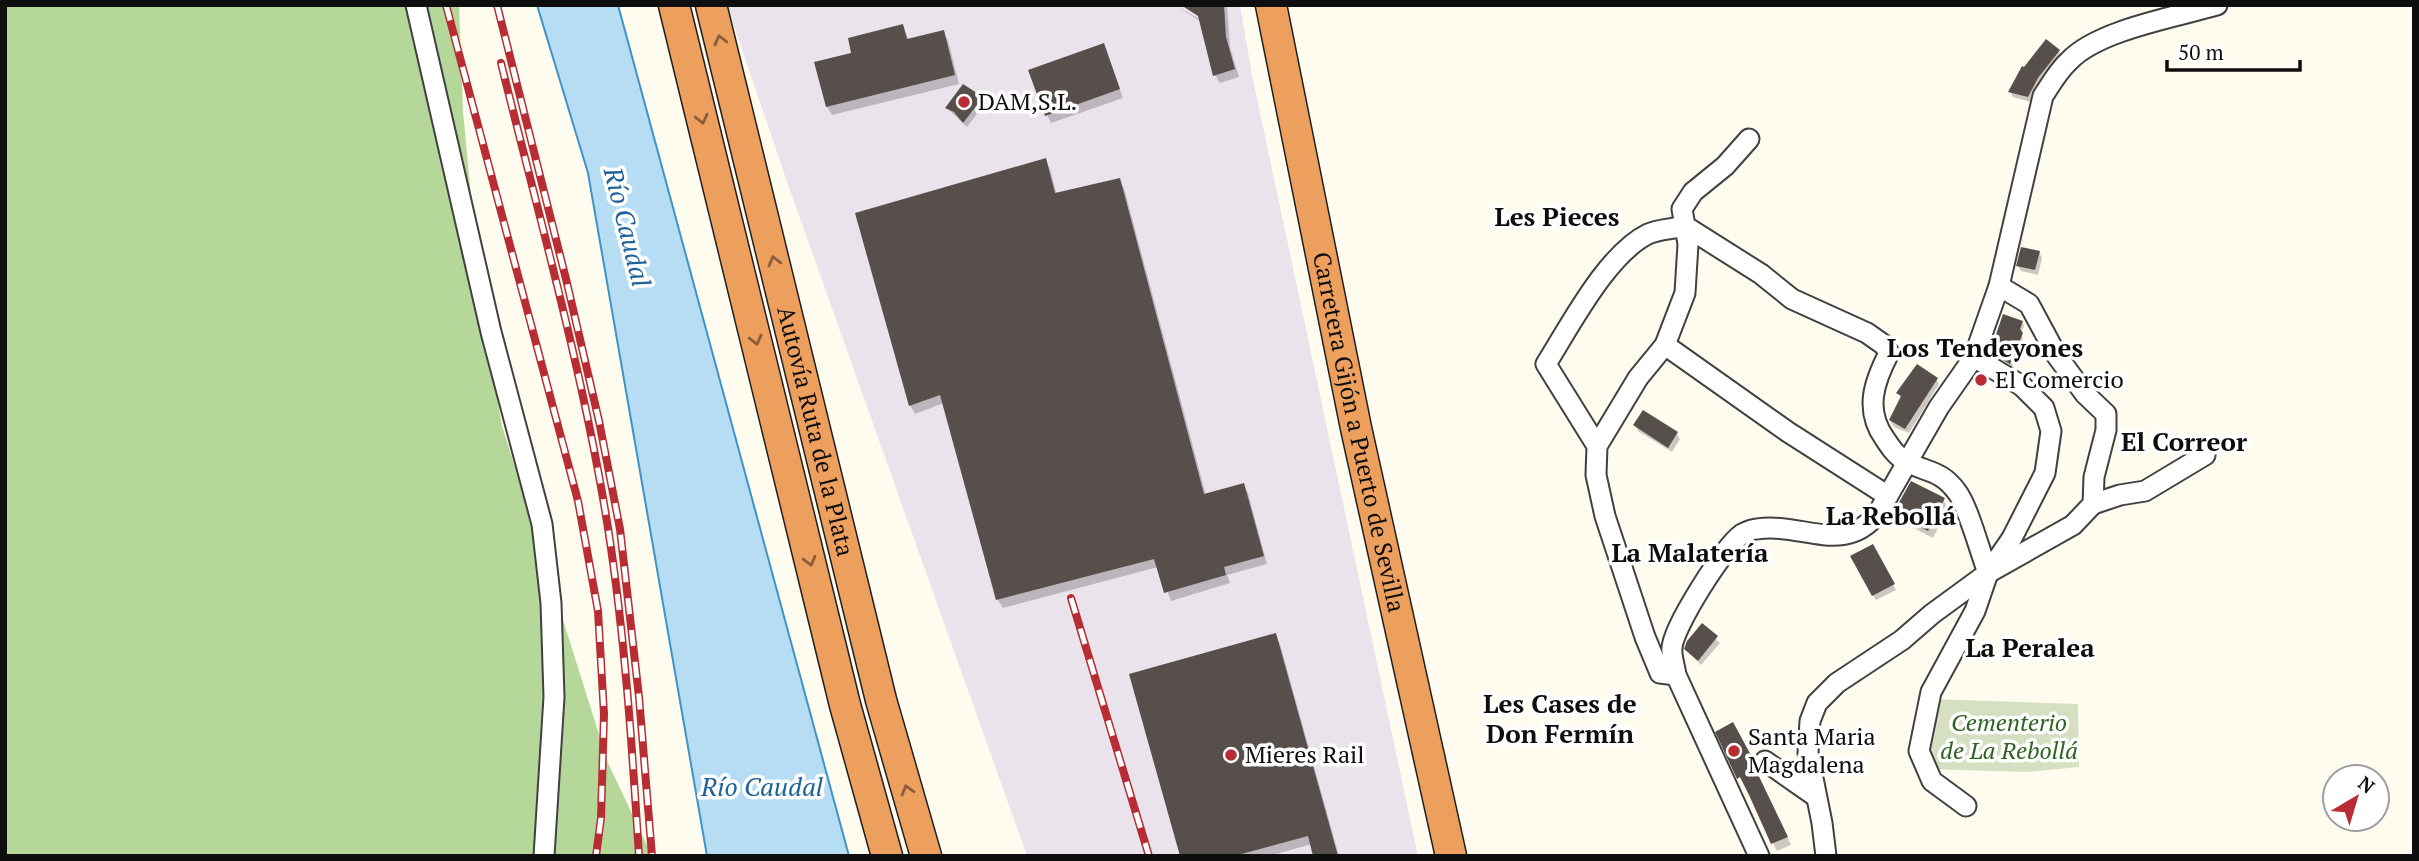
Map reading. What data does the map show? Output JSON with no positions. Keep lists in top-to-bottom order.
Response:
{
  "streets": {
    "highway": ["Autovía Ruta de la Plata", "Carretera Gijón a Puerto de Sevilla"]
  },
  "districts": [
    "Les Pieces",
    "Los Tendeyones",
    "El Correor",
    "La Rebollá",
    "La Malatería",
    "La Peralea",
    "Les Cases de Don Fermín"
  ],
  "water": ["Río Caudal"],
  "parks": ["Cementerio de La Rebollá"],
  "places": [
    "DAM,S.L.",
    "El Comercio",
    "Santa Maria Magdalena",
    "Mieres Rail"
  ],
  "scale_bar": "50 m",
  "north": "top right"
}
